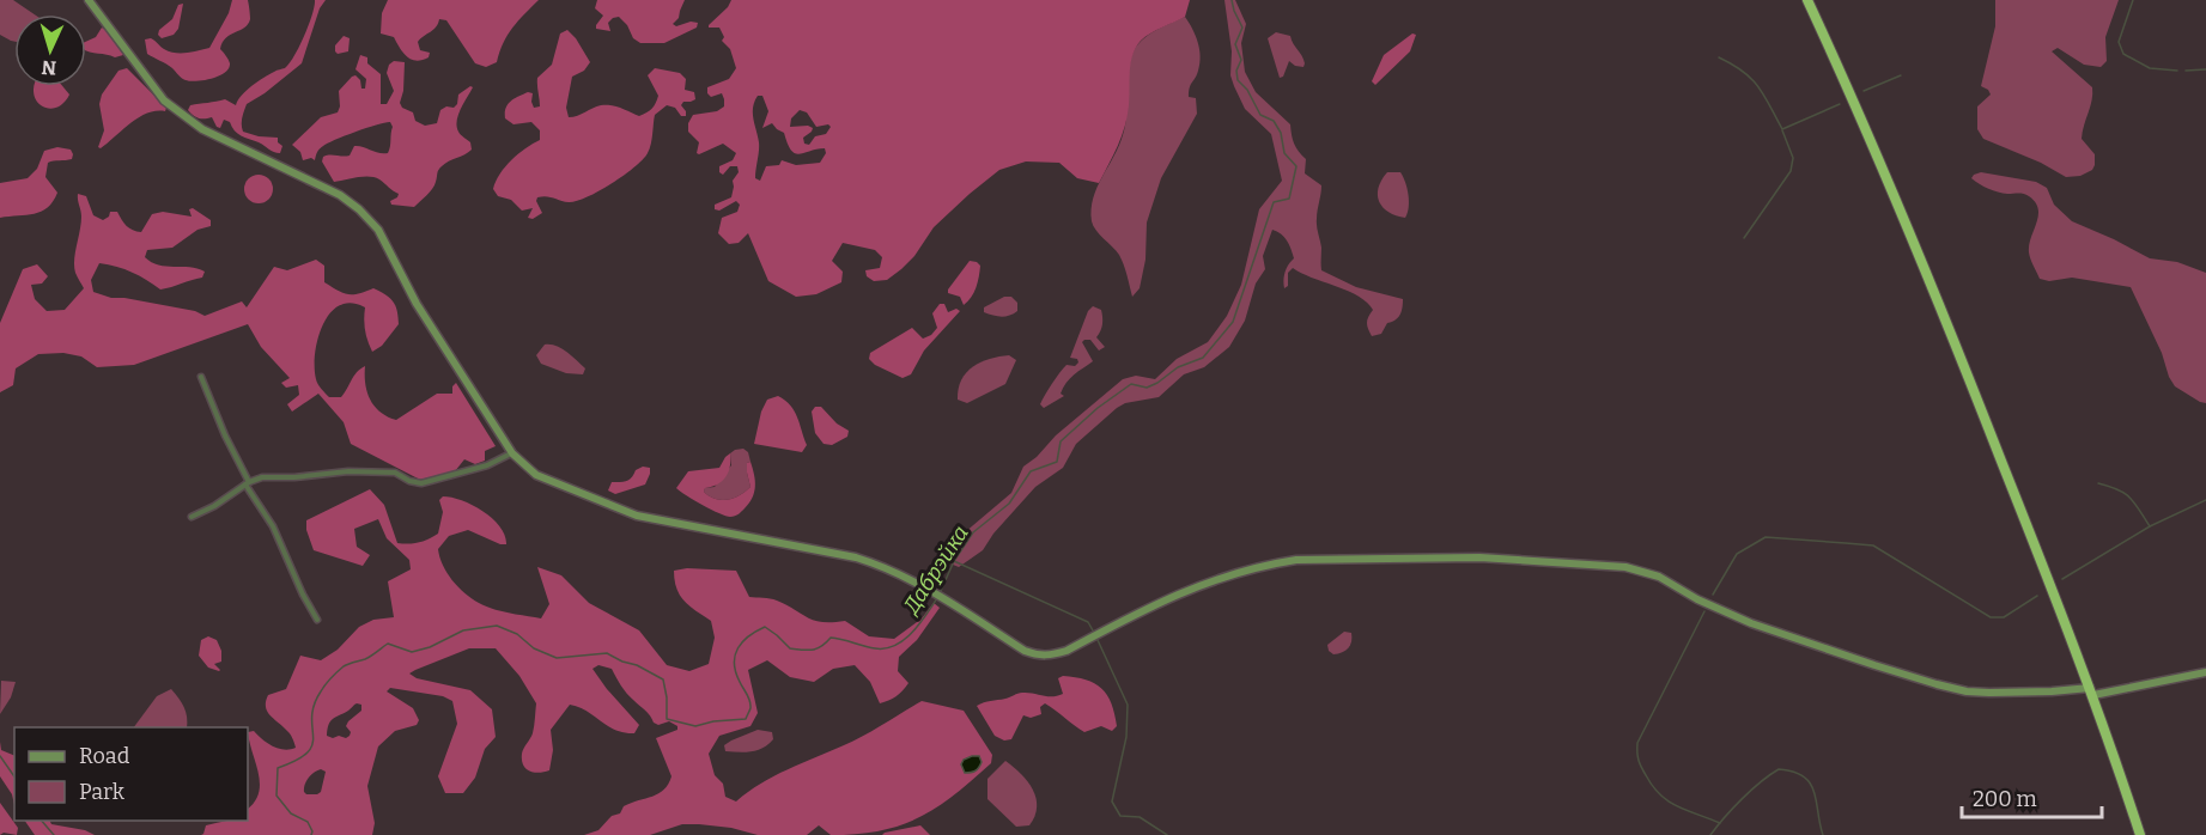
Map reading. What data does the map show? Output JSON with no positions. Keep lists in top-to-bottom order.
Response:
{
  "water": ["Дабрэйка"],
  "legend": ["Road", "Park"],
  "scale_bar": "200 m",
  "north": "bottom"
}
